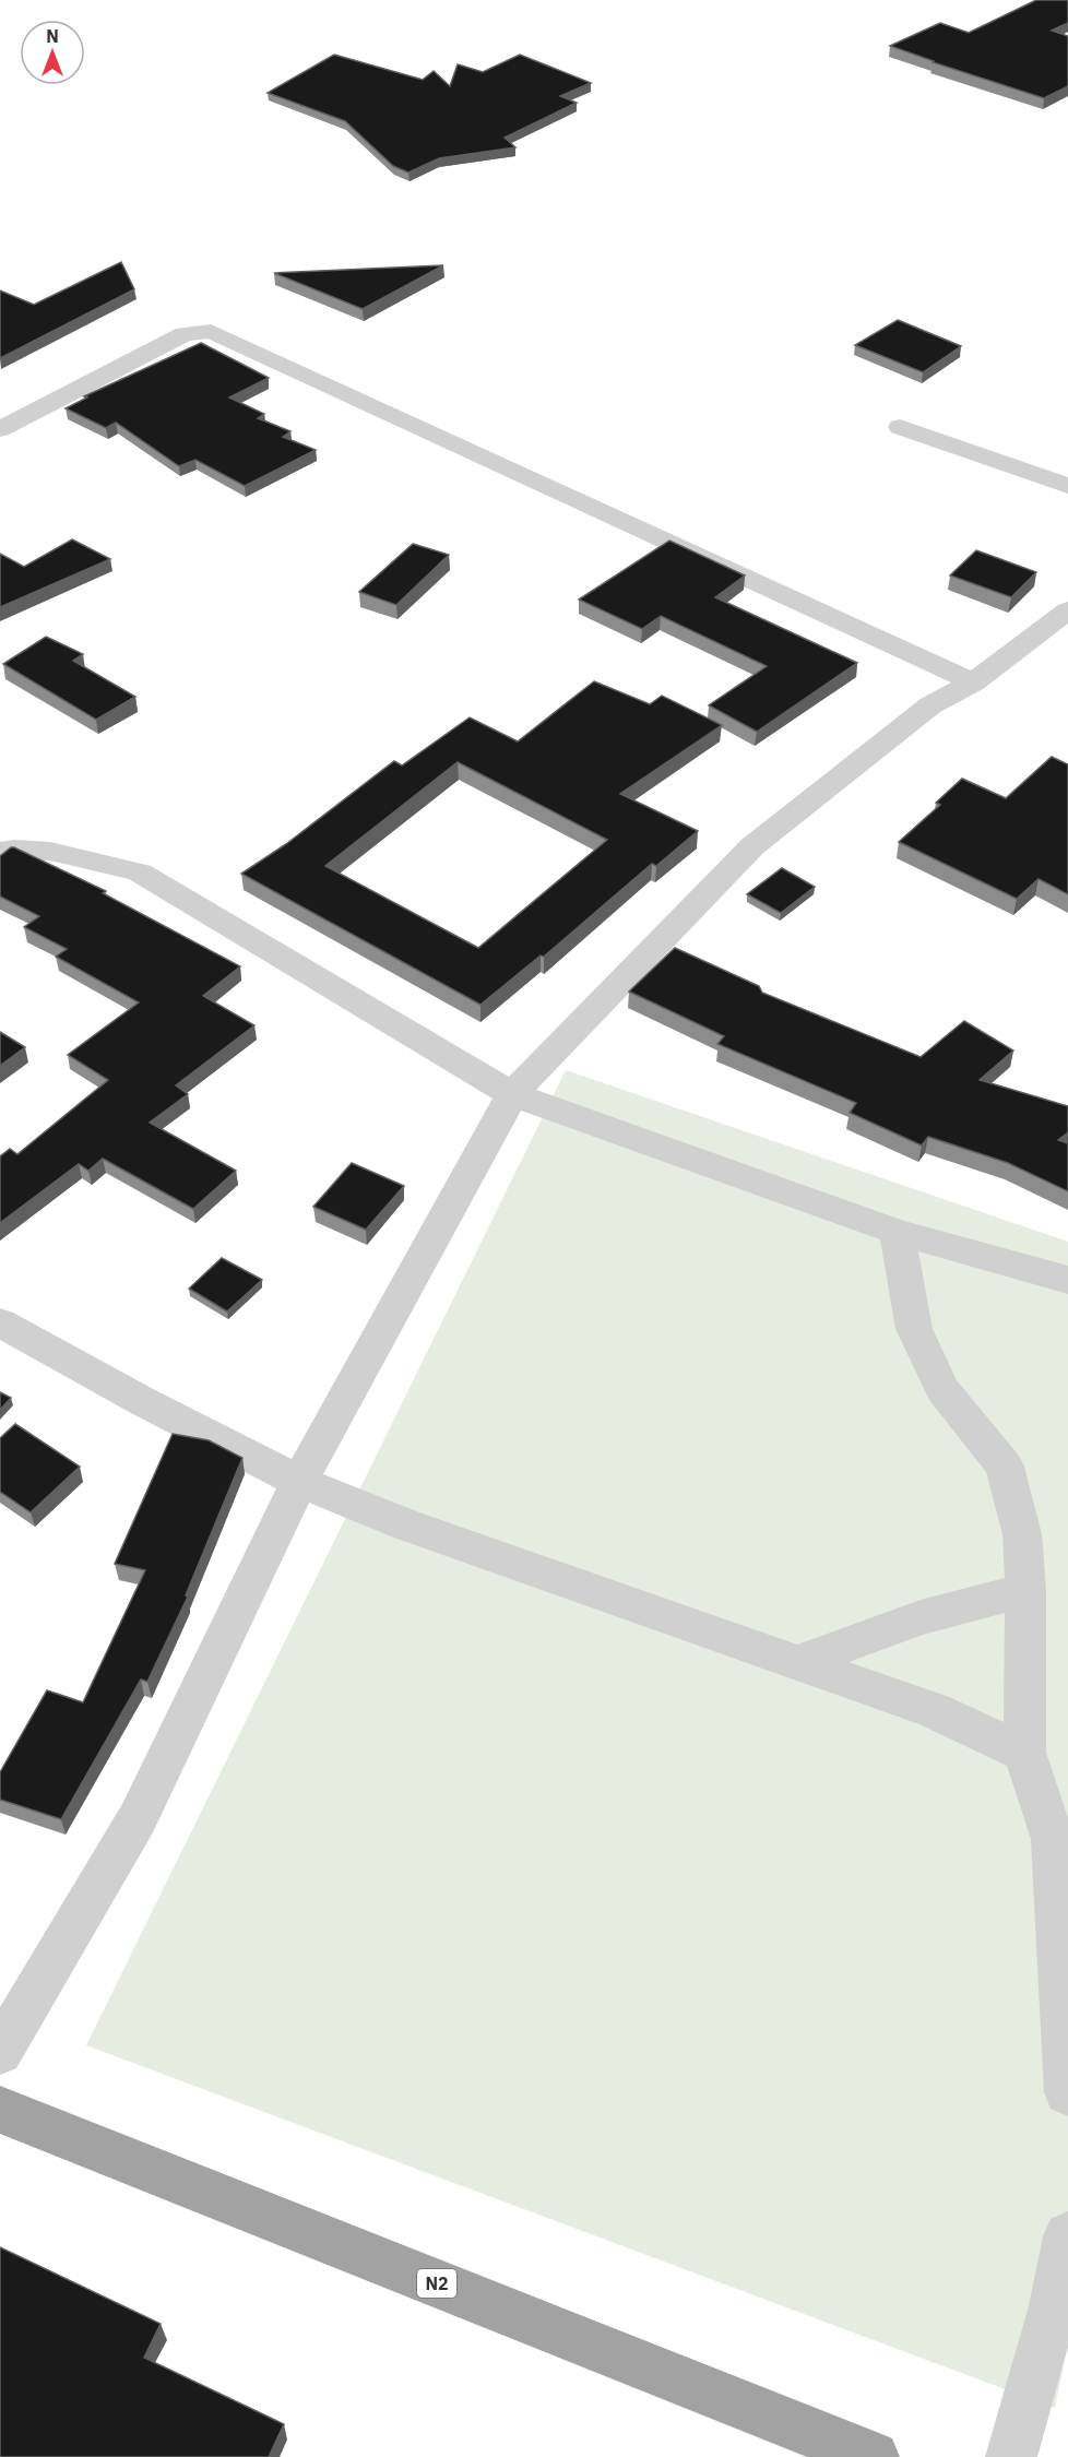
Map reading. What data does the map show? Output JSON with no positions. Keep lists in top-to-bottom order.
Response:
{
  "streets": {
    "highway": ["N2"]
  },
  "north": "top"
}
